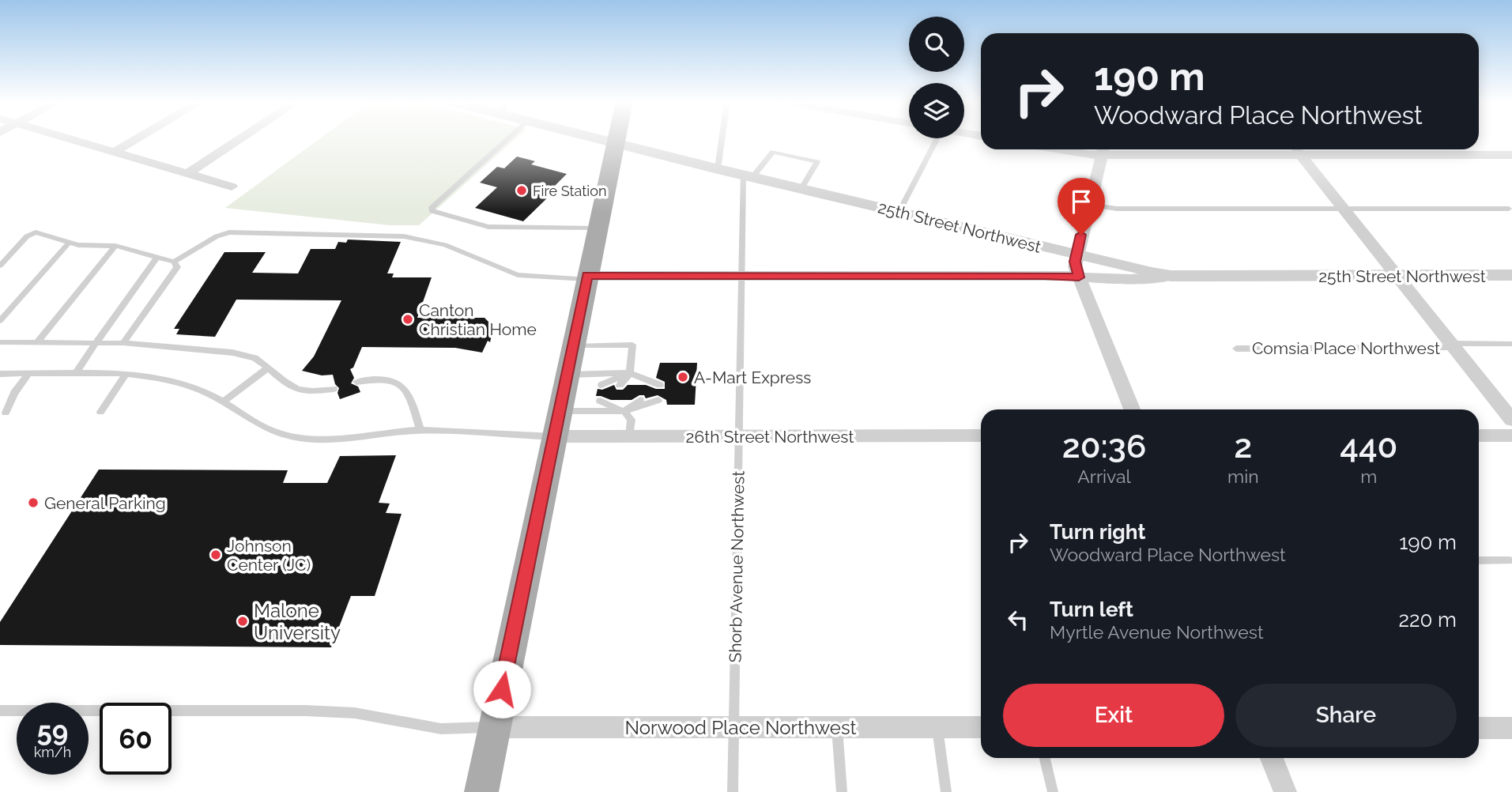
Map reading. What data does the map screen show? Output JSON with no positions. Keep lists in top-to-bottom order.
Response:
{
  "streets": {
    "street": ["25th Street Northwest", "26th Street Northwest", "Norwood Place Northwest"],
    "lane": ["Comsia Place Northwest", "Shorb Avenue Northwest"]
  },
  "crossings": [
    ["25th Street Northwest", "Shorb Avenue Northwest"],
    ["26th Street Northwest", "Shorb Avenue Northwest"],
    ["Shorb Avenue Northwest", "Norwood Place Northwest"]
  ],
  "places": [
    "Fire Station",
    "Canton Christian Home",
    "A-Mart Express",
    "General Parking",
    "Johnson Center (JC)",
    "Malone University"
  ],
  "page": {
    "turn": ["190 m", "Woodward Place Northwest"],
    "eta": [
      "20:36",
      "Arrival",
      "2",
      "min",
      "440",
      "m"
    ],
    "list": [
      {
        "name": "Turn right",
        "note": "Woodward Place Northwest",
        "value": "190 m"
      },
      {
        "name": "Turn left",
        "note": "Myrtle Avenue Northwest",
        "value": "220 m"
      }
    ],
    "buttons": ["Exit", "Share"],
    "speed": "59 km/h",
    "limit": "60"
  }
}
